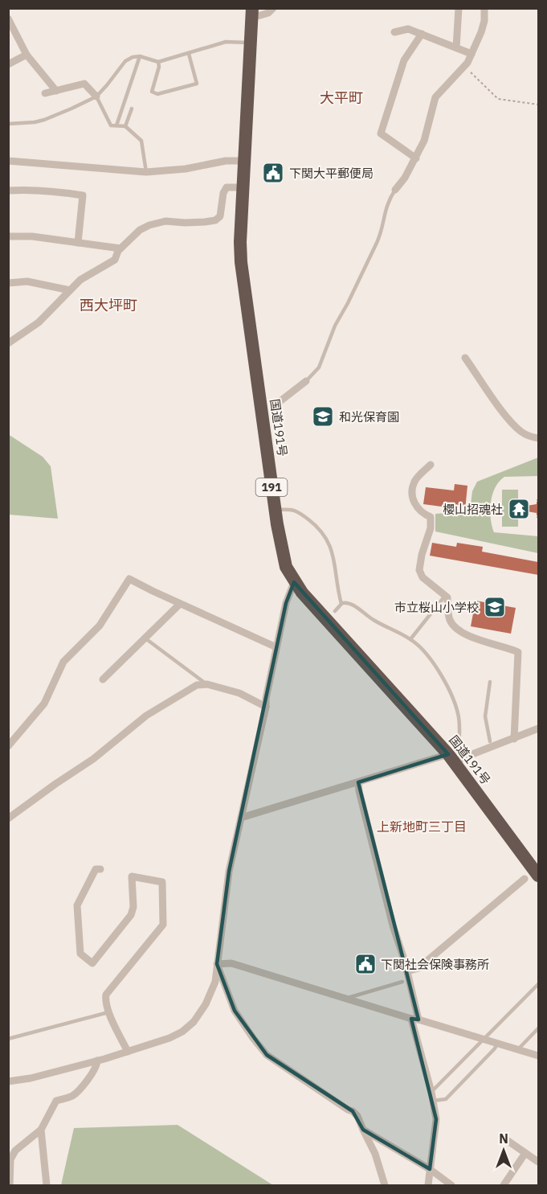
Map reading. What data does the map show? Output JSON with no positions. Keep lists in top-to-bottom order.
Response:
{
  "streets": {
    "highway": ["国道191号", "191"]
  },
  "districts": ["大平町", "西大坪町", "上新地町三丁目"],
  "places": {
    "public building": ["下関大平郵便局", "下関社会保険事務所"],
    "school or university": ["和光保育園", "市立桜山小学校"],
    "temple": ["櫻山招魂社"]
  },
  "north": "top"
}
